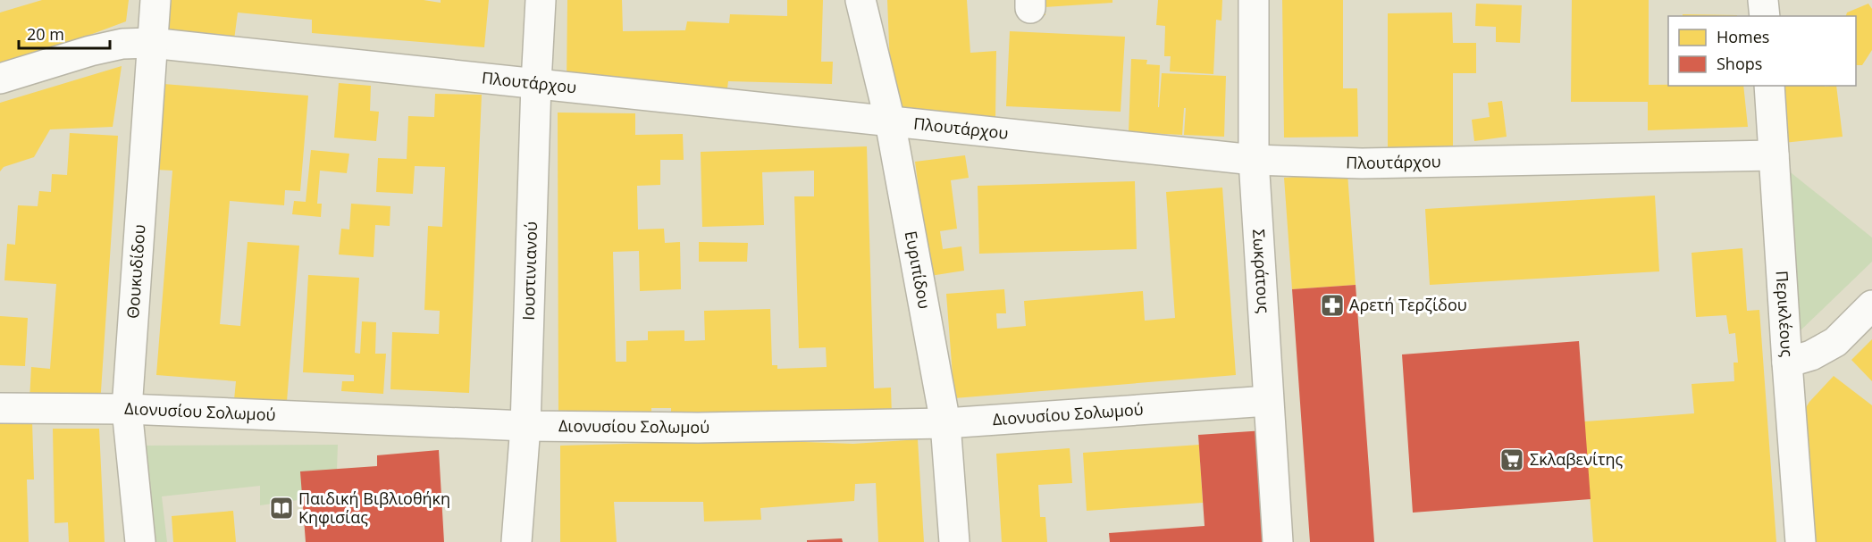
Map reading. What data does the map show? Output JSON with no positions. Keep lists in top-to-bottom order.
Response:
{
  "streets": {
    "street": [
      "Πλουτάρχου",
      "Ευριπίδου",
      "Θουκυδίδου",
      "Ιουστινιανού",
      "Σωκράτους",
      "Περικλέους",
      "Διονυσίου Σολωμού"
    ]
  },
  "crossings": [
    ["Πλουτάρχου", "Ευριπίδου"],
    ["Πλουτάρχου", "Θουκυδίδου"],
    ["Πλουτάρχου", "Ιουστινιανού"],
    ["Πλουτάρχου", "Σωκράτους"],
    ["Πλουτάρχου", "Περικλέους"],
    ["Ευριπίδου", "Διονυσίου Σολωμού"],
    ["Θουκυδίδου", "Διονυσίου Σολωμού"],
    ["Ιουστινιανού", "Διονυσίου Σολωμού"],
    ["Σωκράτους", "Διονυσίου Σολωμού"]
  ],
  "places": {
    "pharmacy": ["Αρετή Τερζίδου"],
    "supermarket": ["Σκλαβενίτης"],
    "library": ["Παιδική Βιβλιοθήκη Κηφισίας"]
  },
  "legend": ["Homes", "Shops"],
  "scale_bar": "20 m"
}
